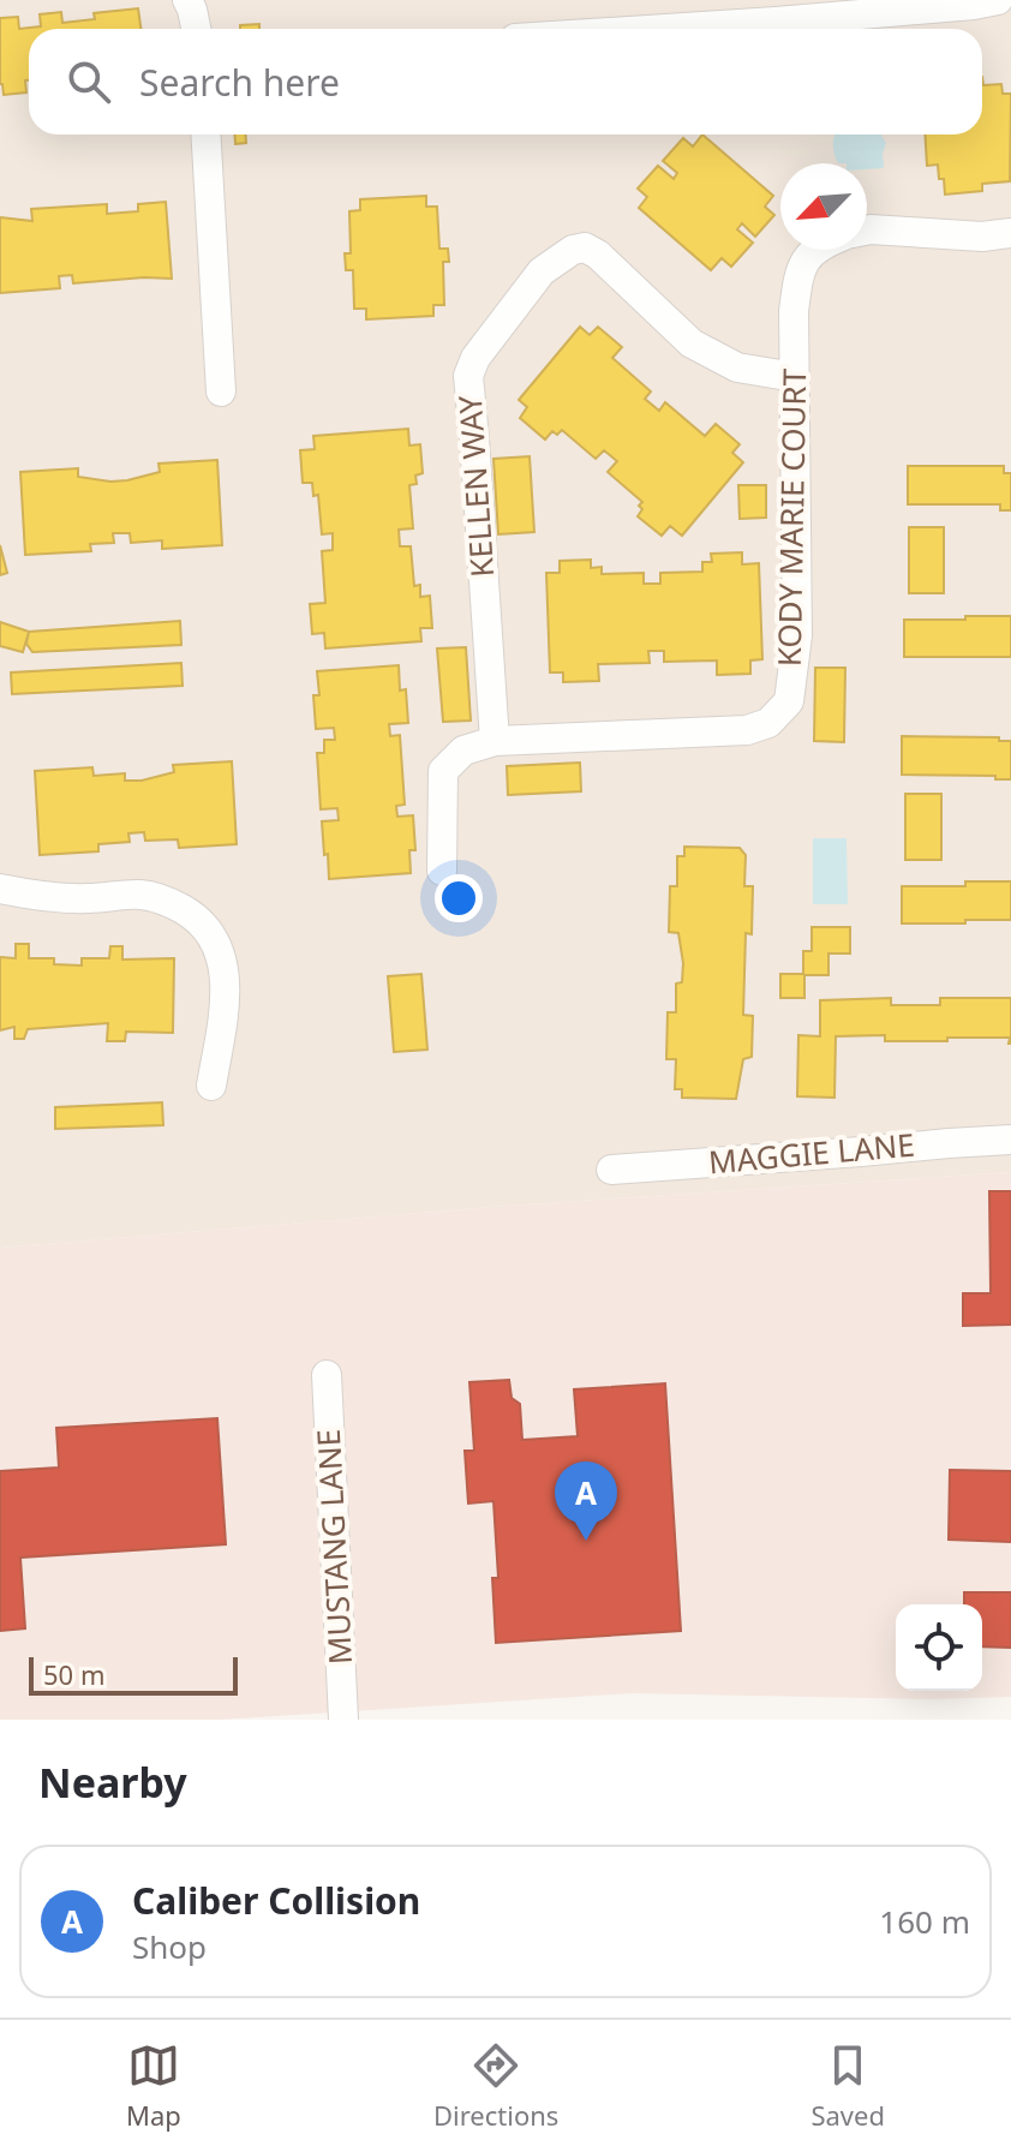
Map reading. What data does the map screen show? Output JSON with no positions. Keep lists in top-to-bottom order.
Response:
{
  "streets": {
    "street": [
      "KELLEN WAY",
      "KODY MARIE COURT",
      "MAGGIE LANE",
      "MUSTANG LANE"
    ]
  },
  "crossings": [
    ["KELLEN WAY", "KODY MARIE COURT"]
  ],
  "scale_bar": "50 m",
  "north": "bottom left",
  "page": {
    "search": "Search here",
    "pins": "A",
    "scale": "50 m",
    "heading": "Nearby",
    "list": [
      {
        "mark": "A",
        "name": "Caliber Collision",
        "note": "Shop",
        "value": "160 m"
      }
    ],
    "nav": ["Map", "Directions", "Saved"]
  }
}
